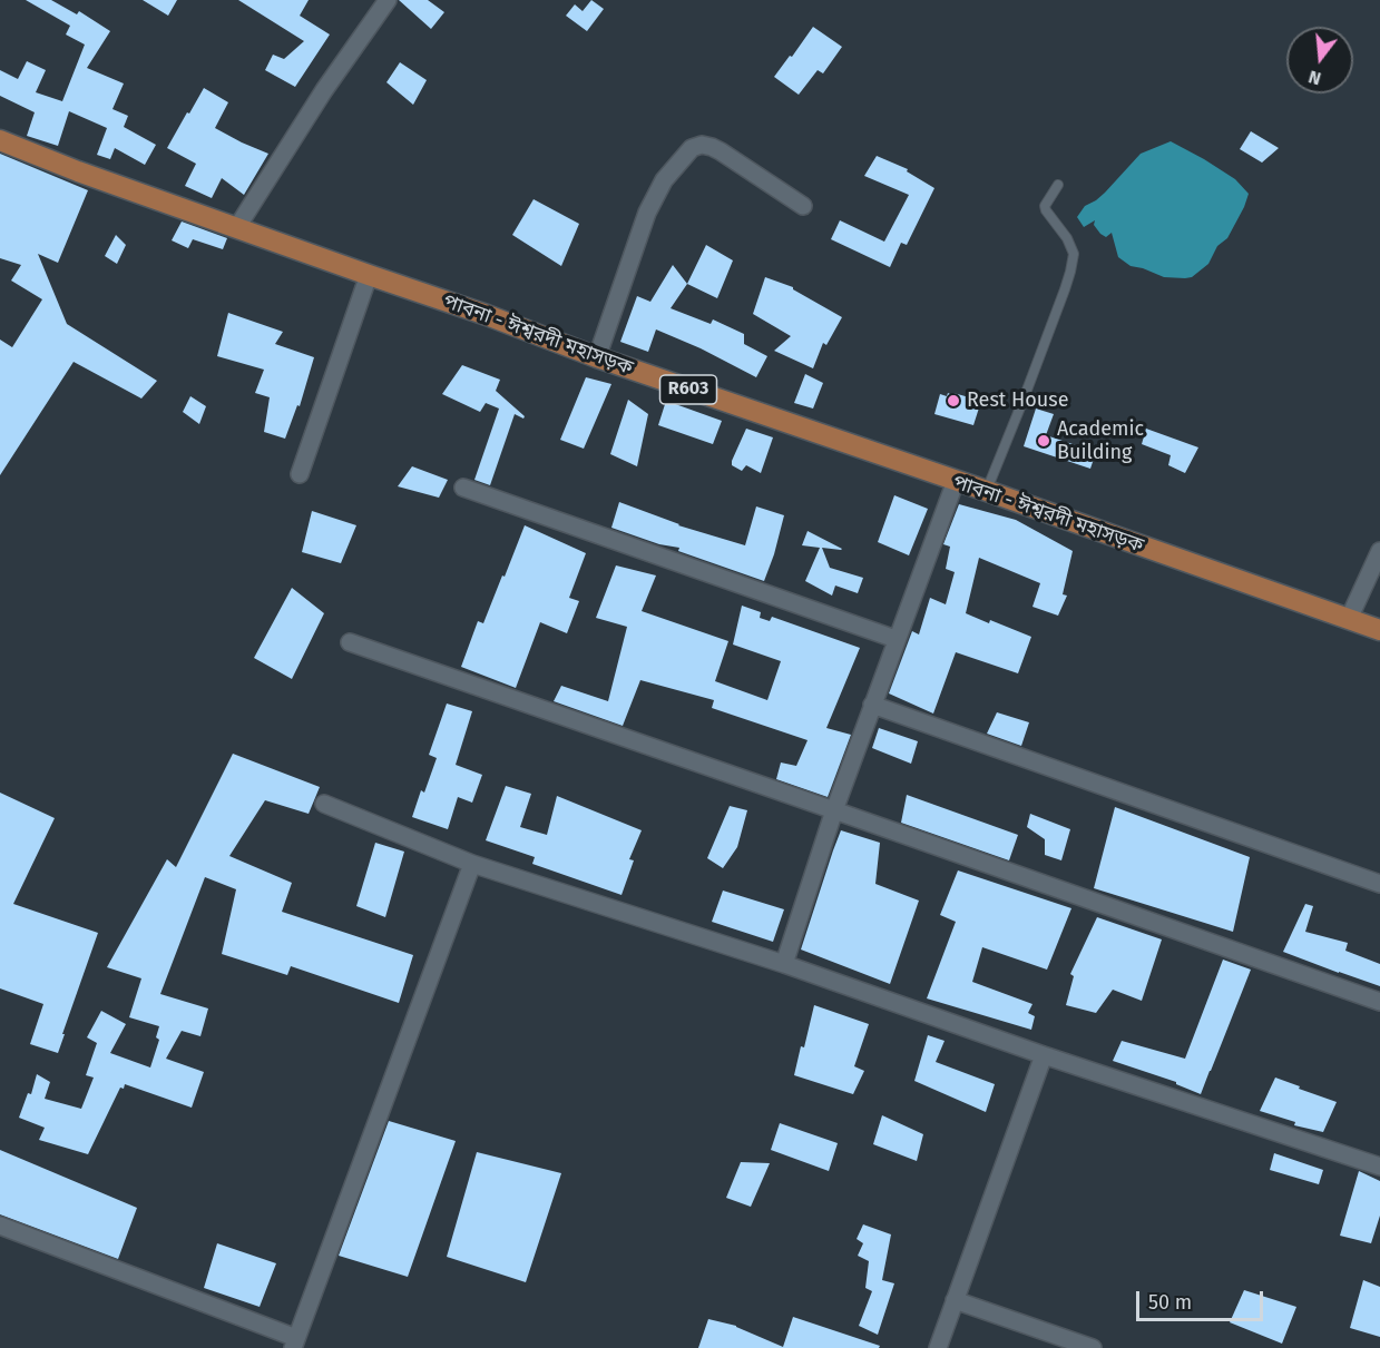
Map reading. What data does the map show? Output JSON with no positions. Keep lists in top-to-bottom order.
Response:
{
  "streets": {
    "main road": ["পাবনা - ঈশ্বরদী মহাসড়ক", "R603"]
  },
  "places": ["Rest House", "Academic Building"],
  "scale_bar": "50 m",
  "north": "bottom"
}
